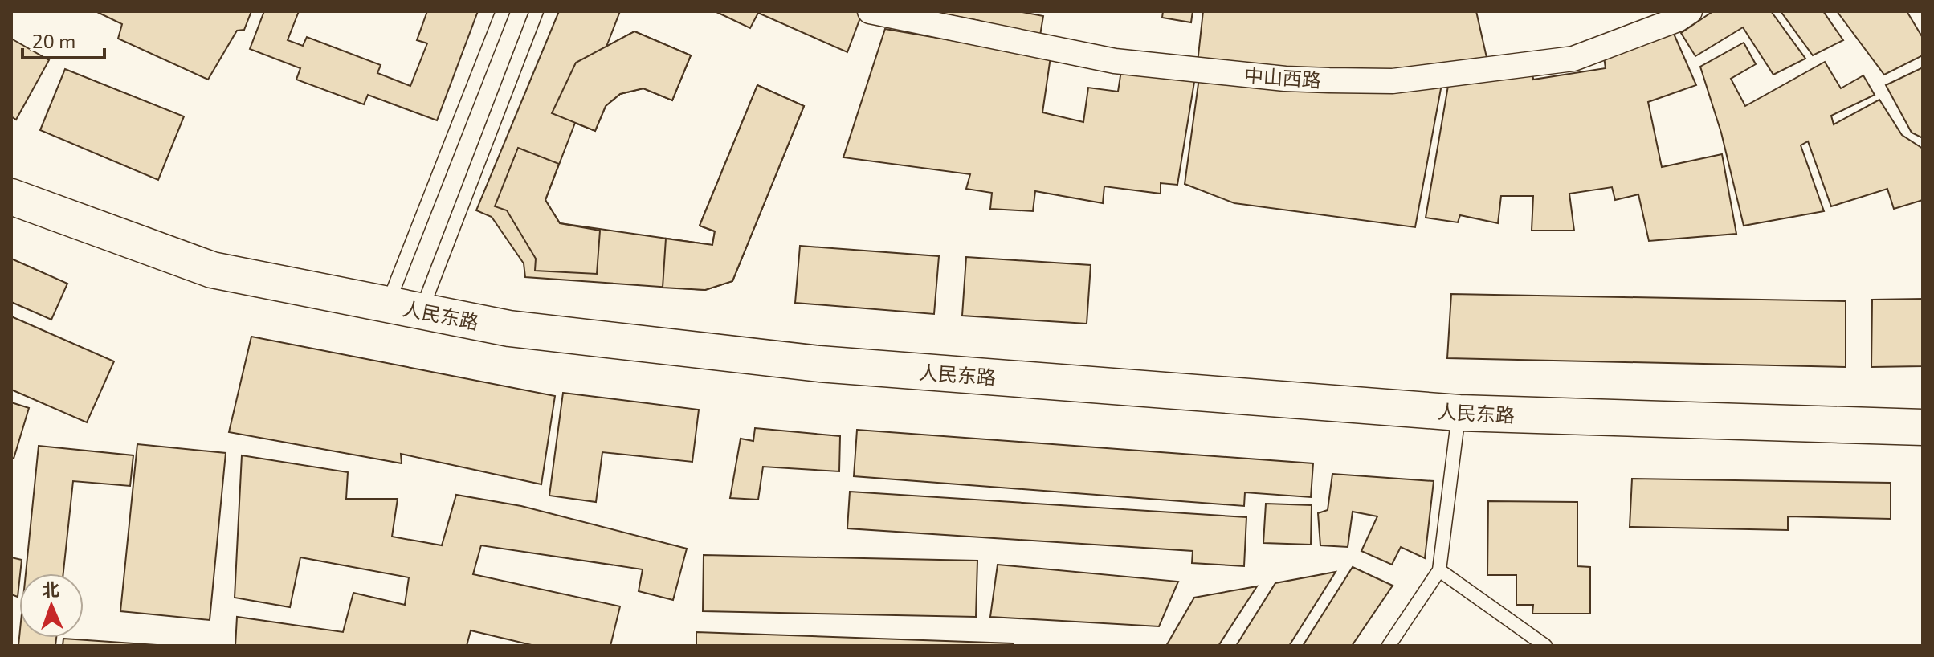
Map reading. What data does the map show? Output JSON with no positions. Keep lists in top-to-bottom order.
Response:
{
  "streets": {
    "main road": ["人民东路"],
    "street": ["中山西路"]
  },
  "scale_bar": "20 m",
  "north": "top"
}
